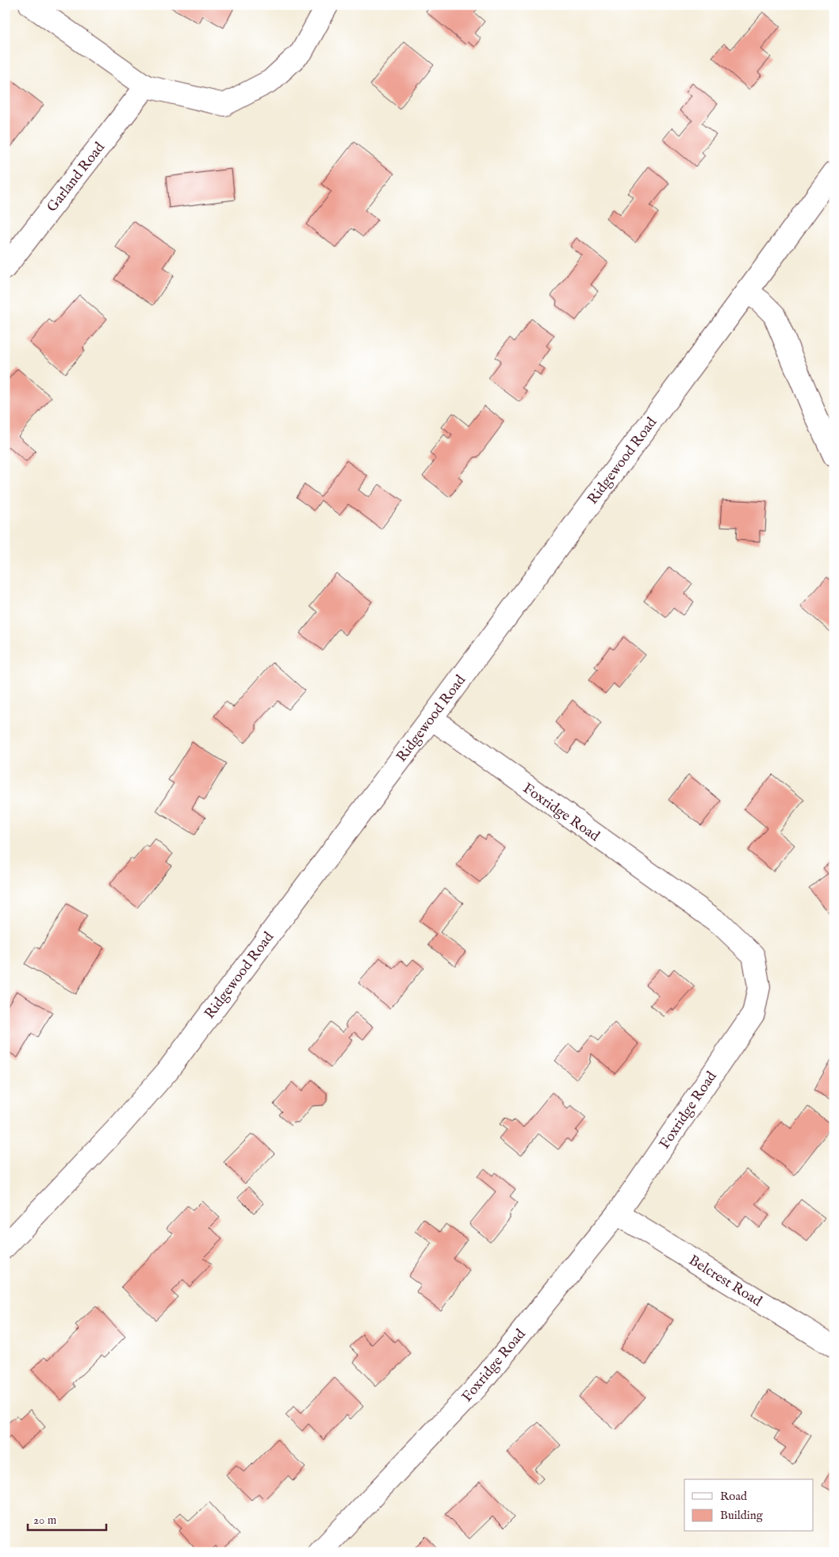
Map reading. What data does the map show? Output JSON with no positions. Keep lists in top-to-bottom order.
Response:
{
  "streets": {
    "street": [
      "Garland Road",
      "Ridgewood Road",
      "Foxridge Road",
      "Belcrest Road"
    ]
  },
  "crossings": [
    ["Ridgewood Road", "Foxridge Road"],
    ["Foxridge Road", "Belcrest Road"]
  ],
  "legend": ["Road", "Building"],
  "scale_bar": "20 m"
}
